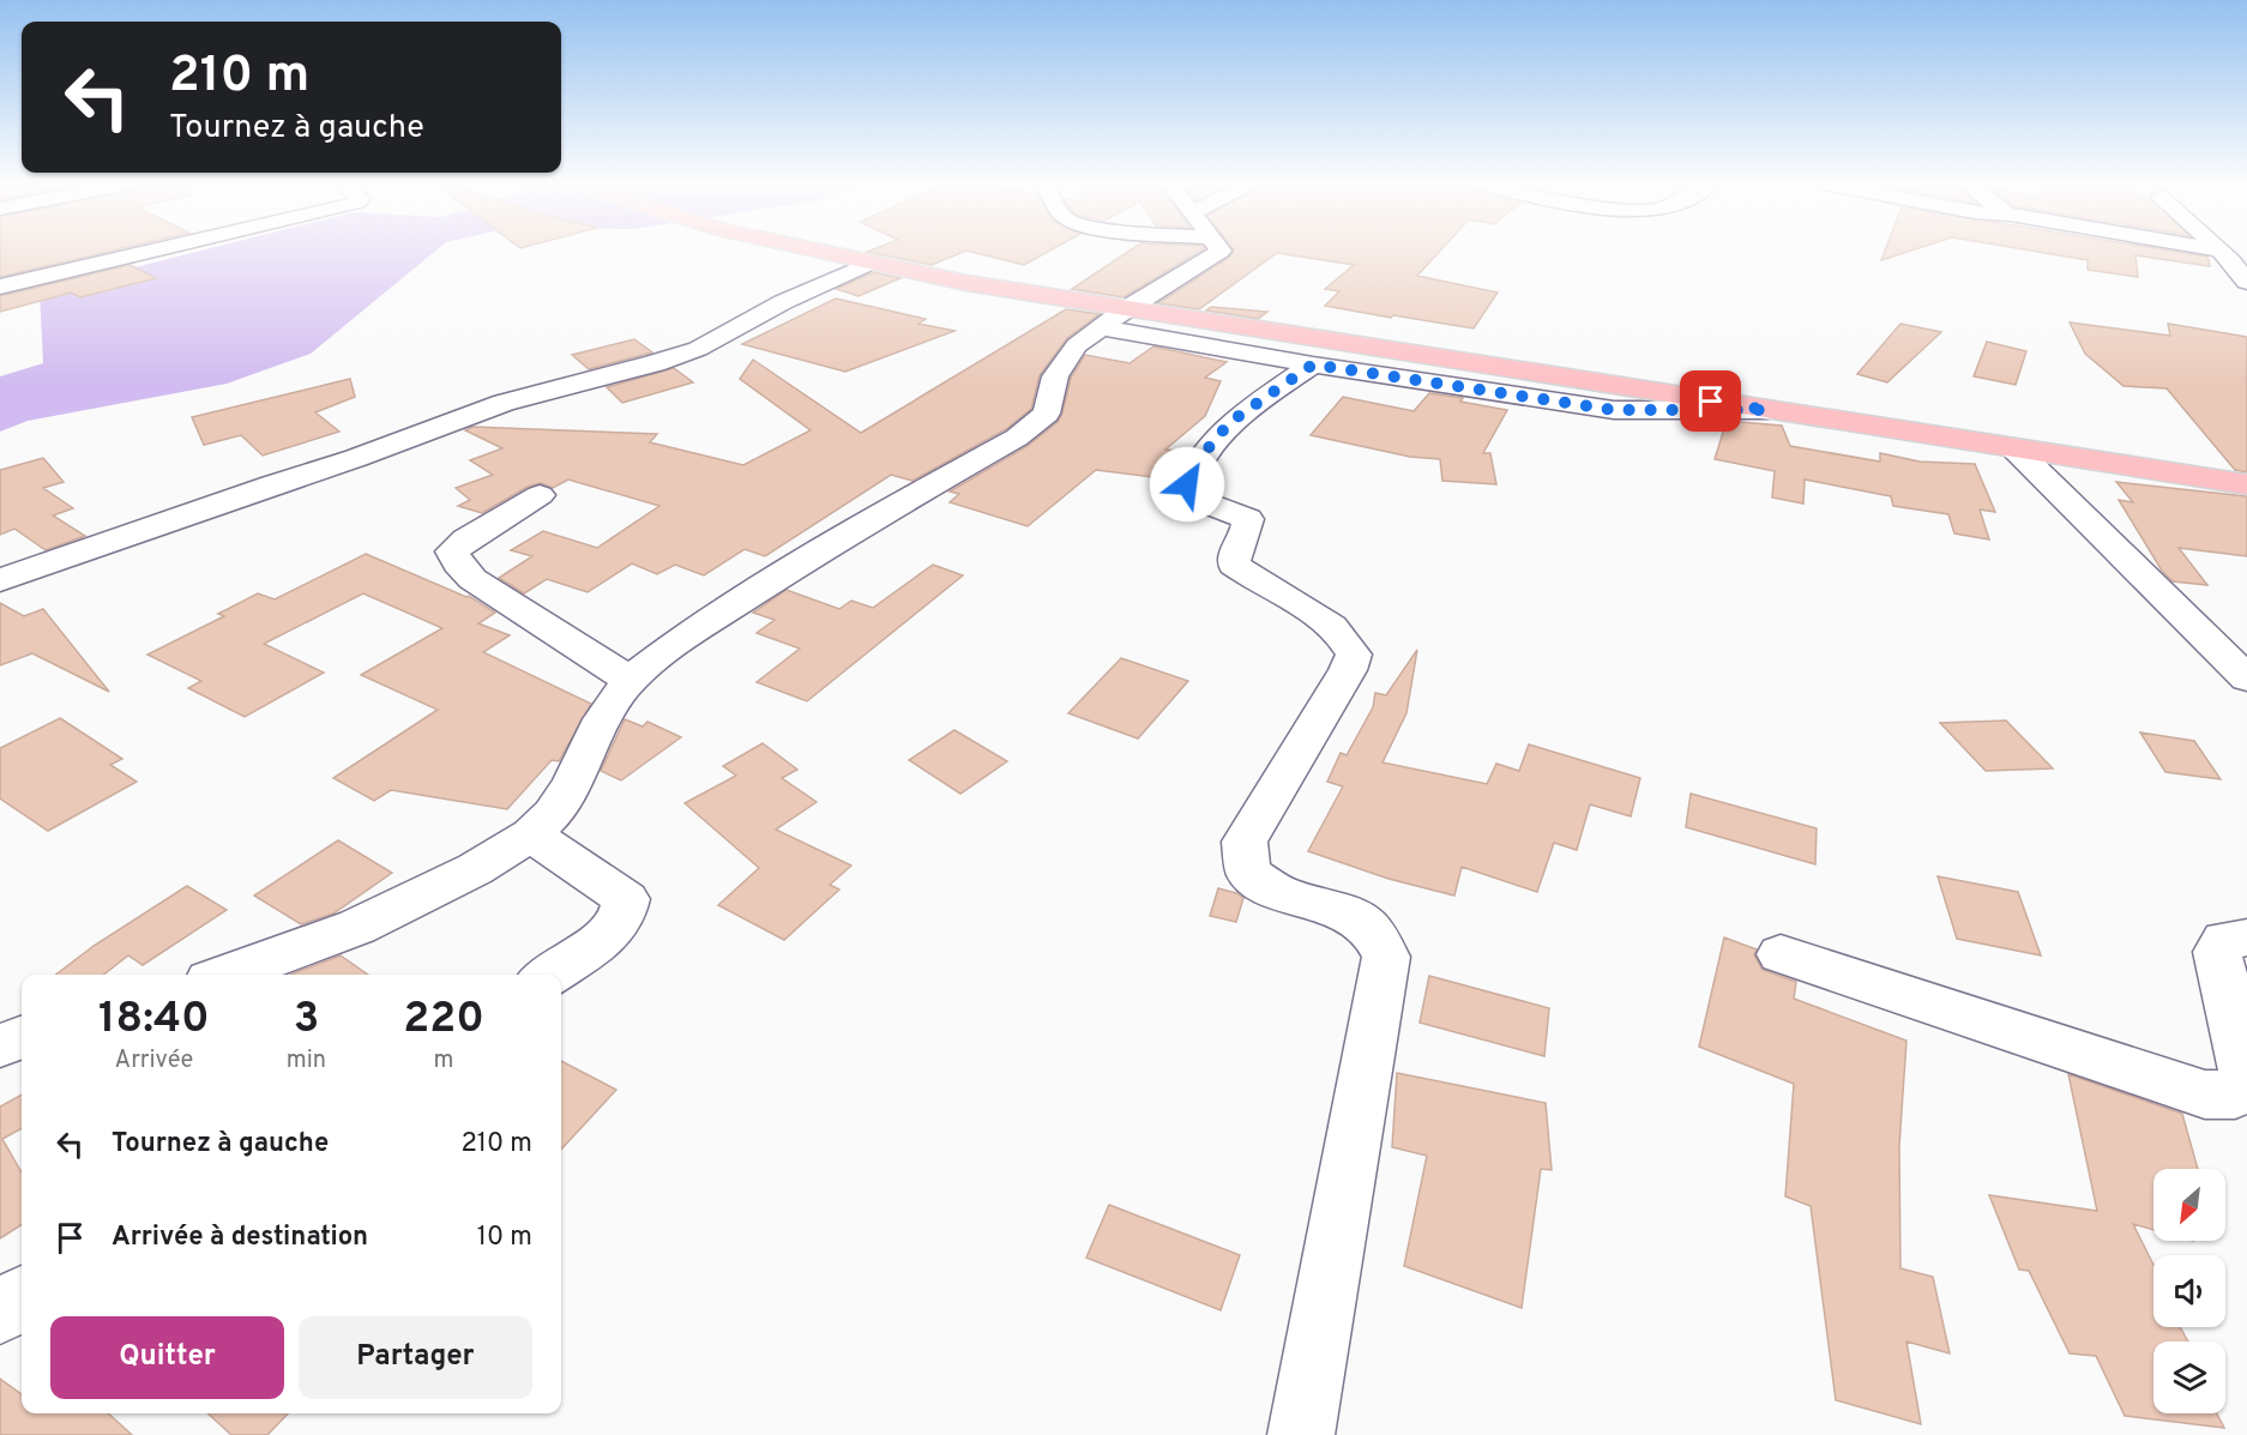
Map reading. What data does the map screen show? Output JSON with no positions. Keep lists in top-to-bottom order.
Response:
{
  "north": "bottom left",
  "page": {
    "turn": ["210 m", "Tournez à gauche"],
    "eta": [
      "18:40",
      "Arrivée",
      "3",
      "min",
      "220",
      "m"
    ],
    "list": [
      {
        "name": "Tournez à gauche",
        "value": "210 m"
      },
      {
        "name": "Arrivée à destination",
        "value": "10 m"
      }
    ],
    "buttons": ["Quitter", "Partager"]
  }
}
